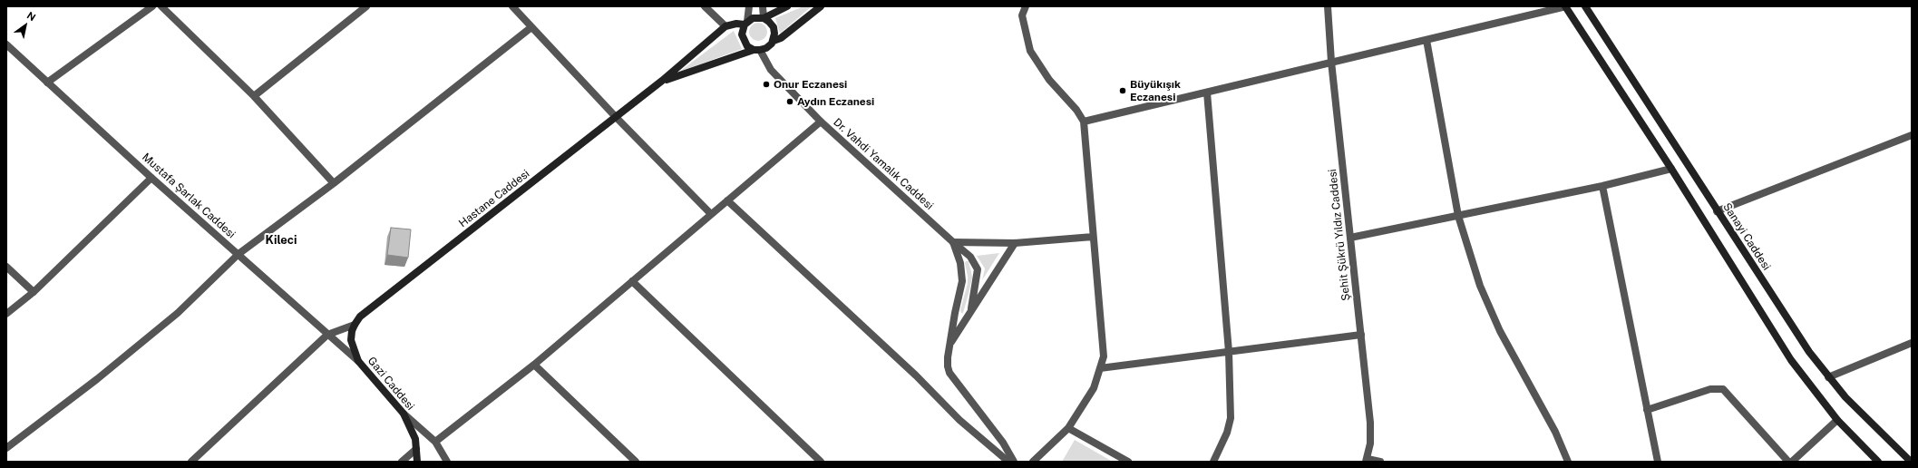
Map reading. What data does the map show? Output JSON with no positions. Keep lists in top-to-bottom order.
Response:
{
  "streets": {
    "main road": ["Hastane Caddesi", "Sanayi Caddesi", "Gazi Caddesi"],
    "street": ["Dr. Vahdi Yamalık Caddesi", "Mustafa Şarlak Caddesi", "Şehit Şükrü Yıldız Caddesi"]
  },
  "crossings": [
    ["Dr. Vahdi Yamalık Caddesi", "Hastane Caddesi"],
    ["Mustafa Şarlak Caddesi", "Gazi Caddesi"],
    ["Hastane Caddesi", "Gazi Caddesi"]
  ],
  "districts": ["Kileci"],
  "places": ["Onur Eczanesi", "Büyükışık Eczanesi", "Aydın Eczanesi"],
  "north": "top right"
}
